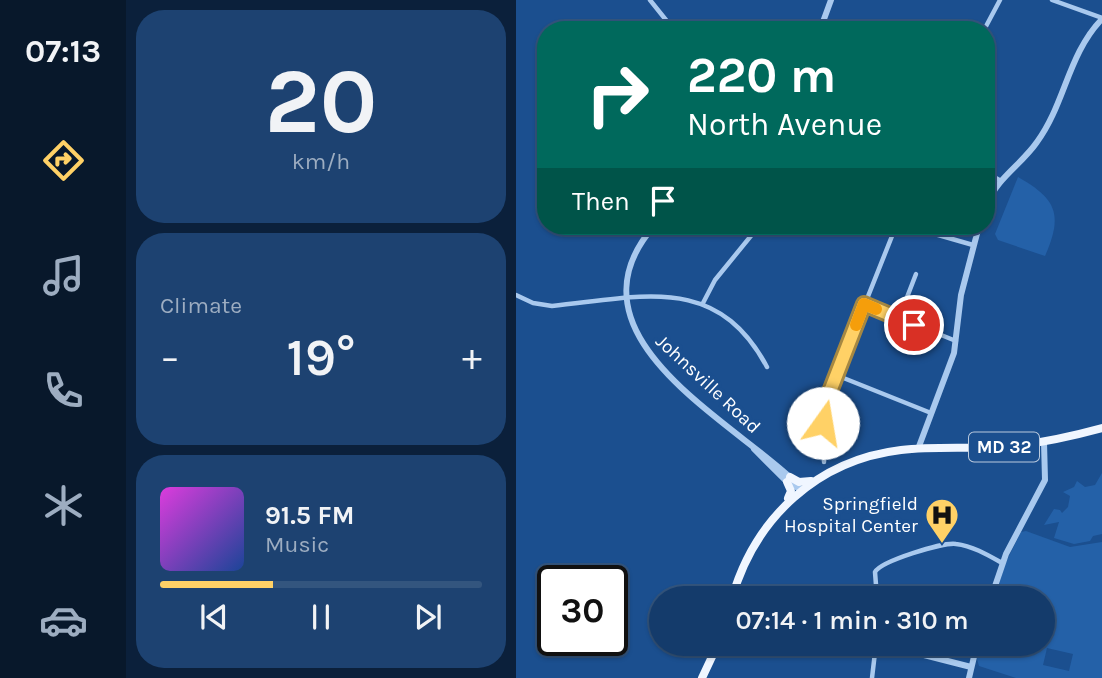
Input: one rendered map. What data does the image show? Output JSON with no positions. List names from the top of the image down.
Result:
{
  "streets": {
    "main road": ["MD 32"],
    "street": ["Johnsville Road"]
  },
  "crossings": [
    ["Johnsville Road", "MD 32"]
  ],
  "places": {
    "hospital": ["Springfield Hospital Center"]
  },
  "page": {
    "tabs": "07:13",
    "tile": [
      ["20", "km/h"],
      "Climate"
    ],
    "turn": ["220 m", "North Avenue"],
    "then": "Then",
    "heat": ["−", "19°", "+"],
    "song": ["91.5 FM", "Music"],
    "limit": "30",
    "trip": "07:14 · 1 min · 310 m"
  }
}
